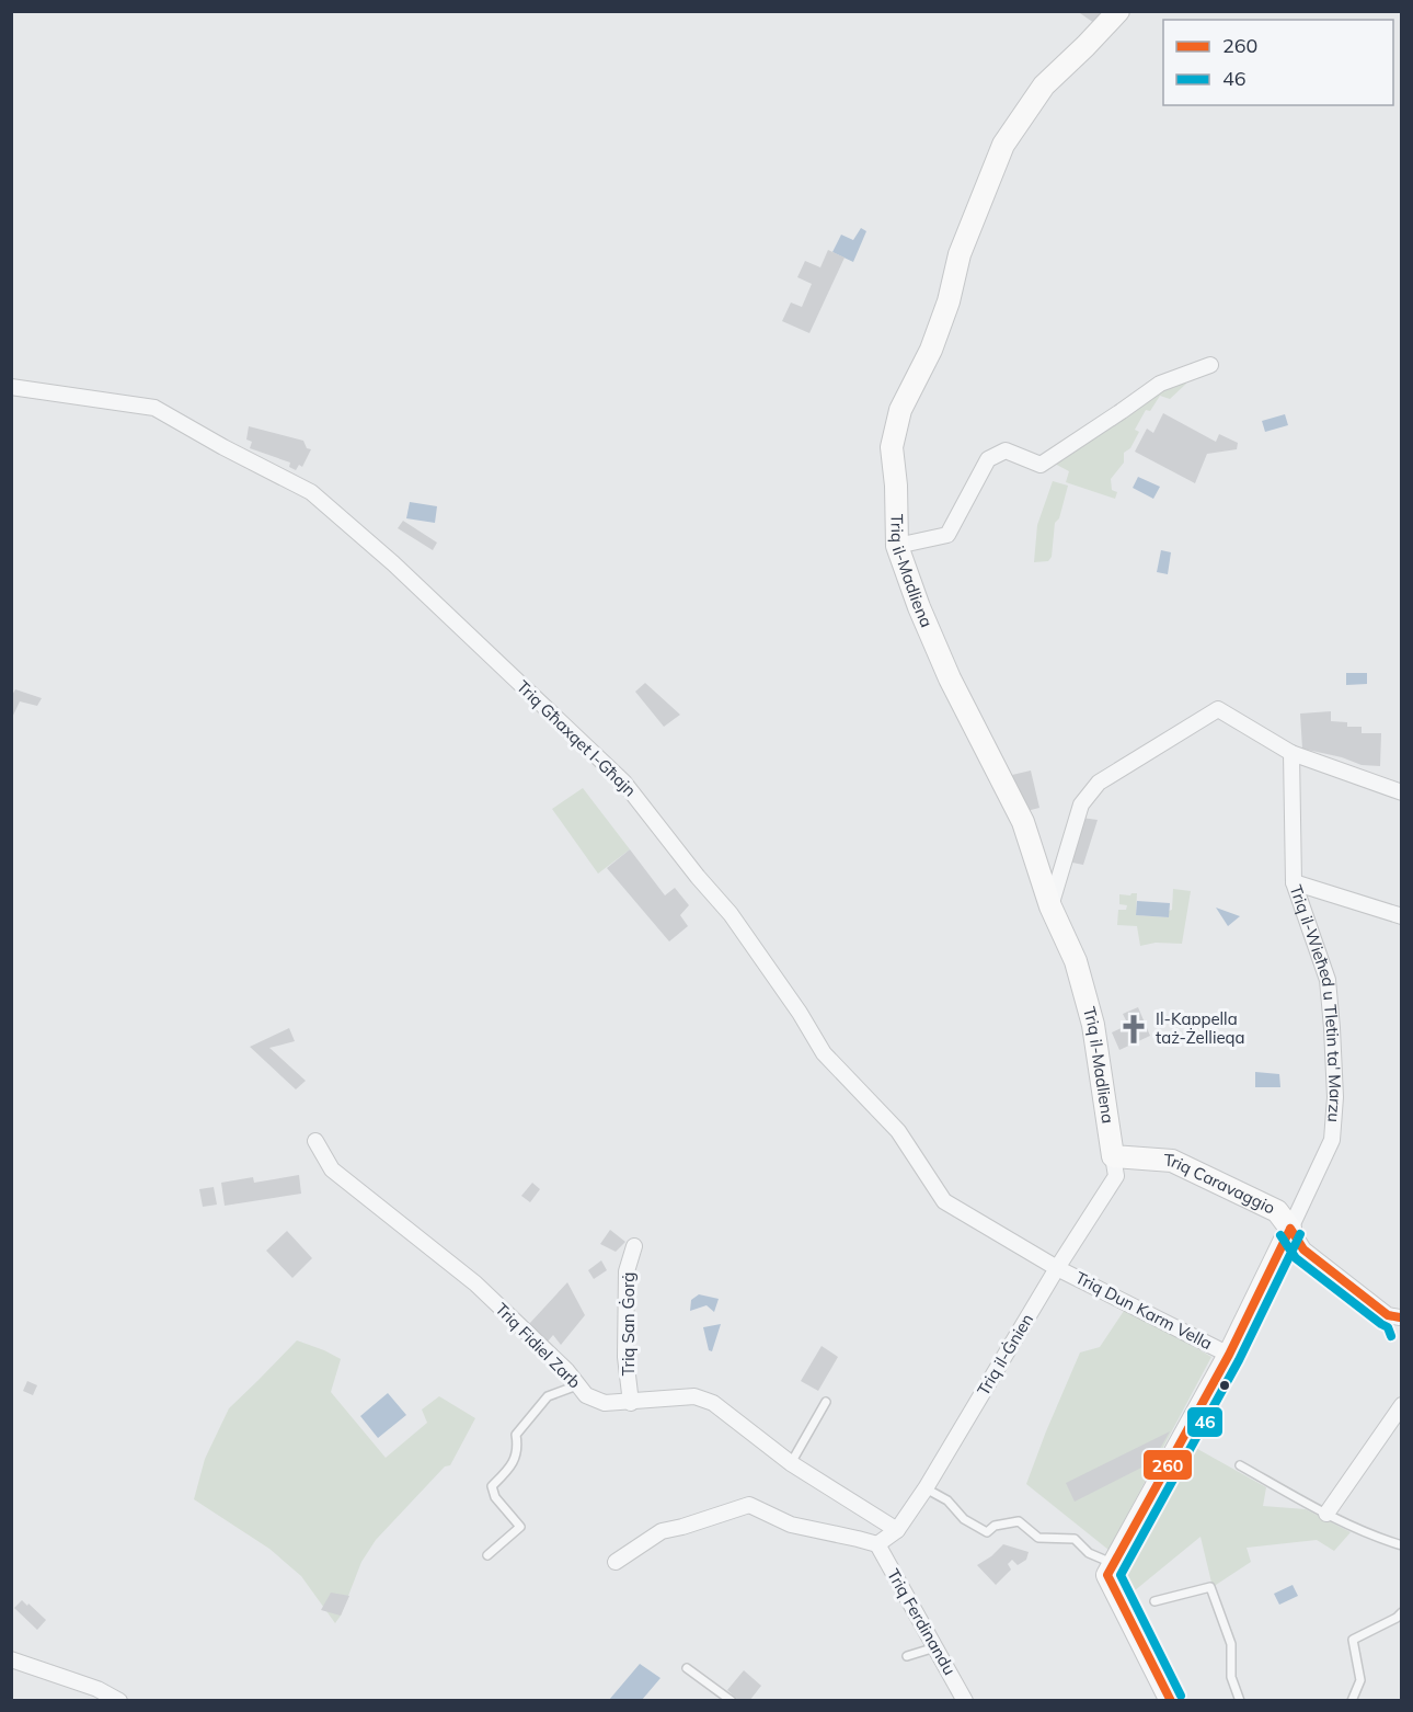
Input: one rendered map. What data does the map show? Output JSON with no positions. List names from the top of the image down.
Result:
{
  "streets": {
    "street": [
      "Triq il-Madliena",
      "Triq Għaxqet l-Għajn",
      "Triq il-Wieħed u Tletin ta' Marzu",
      "Triq Caravaggio",
      "Triq Dun Karm Vella",
      "Triq San Ġorġ",
      "Triq Fidiel Zarb",
      "Triq il-Ġnien",
      "Triq Ferdinandu"
    ]
  },
  "crossings": [
    ["Triq il-Madliena", "Triq Caravaggio"],
    ["Triq il-Madliena", "Triq il-Ġnien"],
    ["Triq Għaxqet l-Għajn", "Triq Dun Karm Vella"],
    ["Triq Għaxqet l-Għajn", "Triq il-Ġnien"],
    ["Triq il-Wieħed u Tletin ta' Marzu", "Triq Caravaggio"],
    ["Triq il-Wieħed u Tletin ta' Marzu", "Triq Dun Karm Vella"],
    ["Triq Caravaggio", "Triq il-Ġnien"],
    ["Triq Dun Karm Vella", "Triq il-Ġnien"],
    ["Triq San Ġorġ", "Triq Fidiel Zarb"],
    ["Triq Fidiel Zarb", "Triq il-Ġnien"],
    ["Triq il-Ġnien", "Triq Ferdinandu"]
  ],
  "places": {
    "church": ["Il-Kappella taż-Żellieqa"]
  },
  "lines": ["transit line 260", "transit line 46"],
  "legend": ["260", "46"]
}
